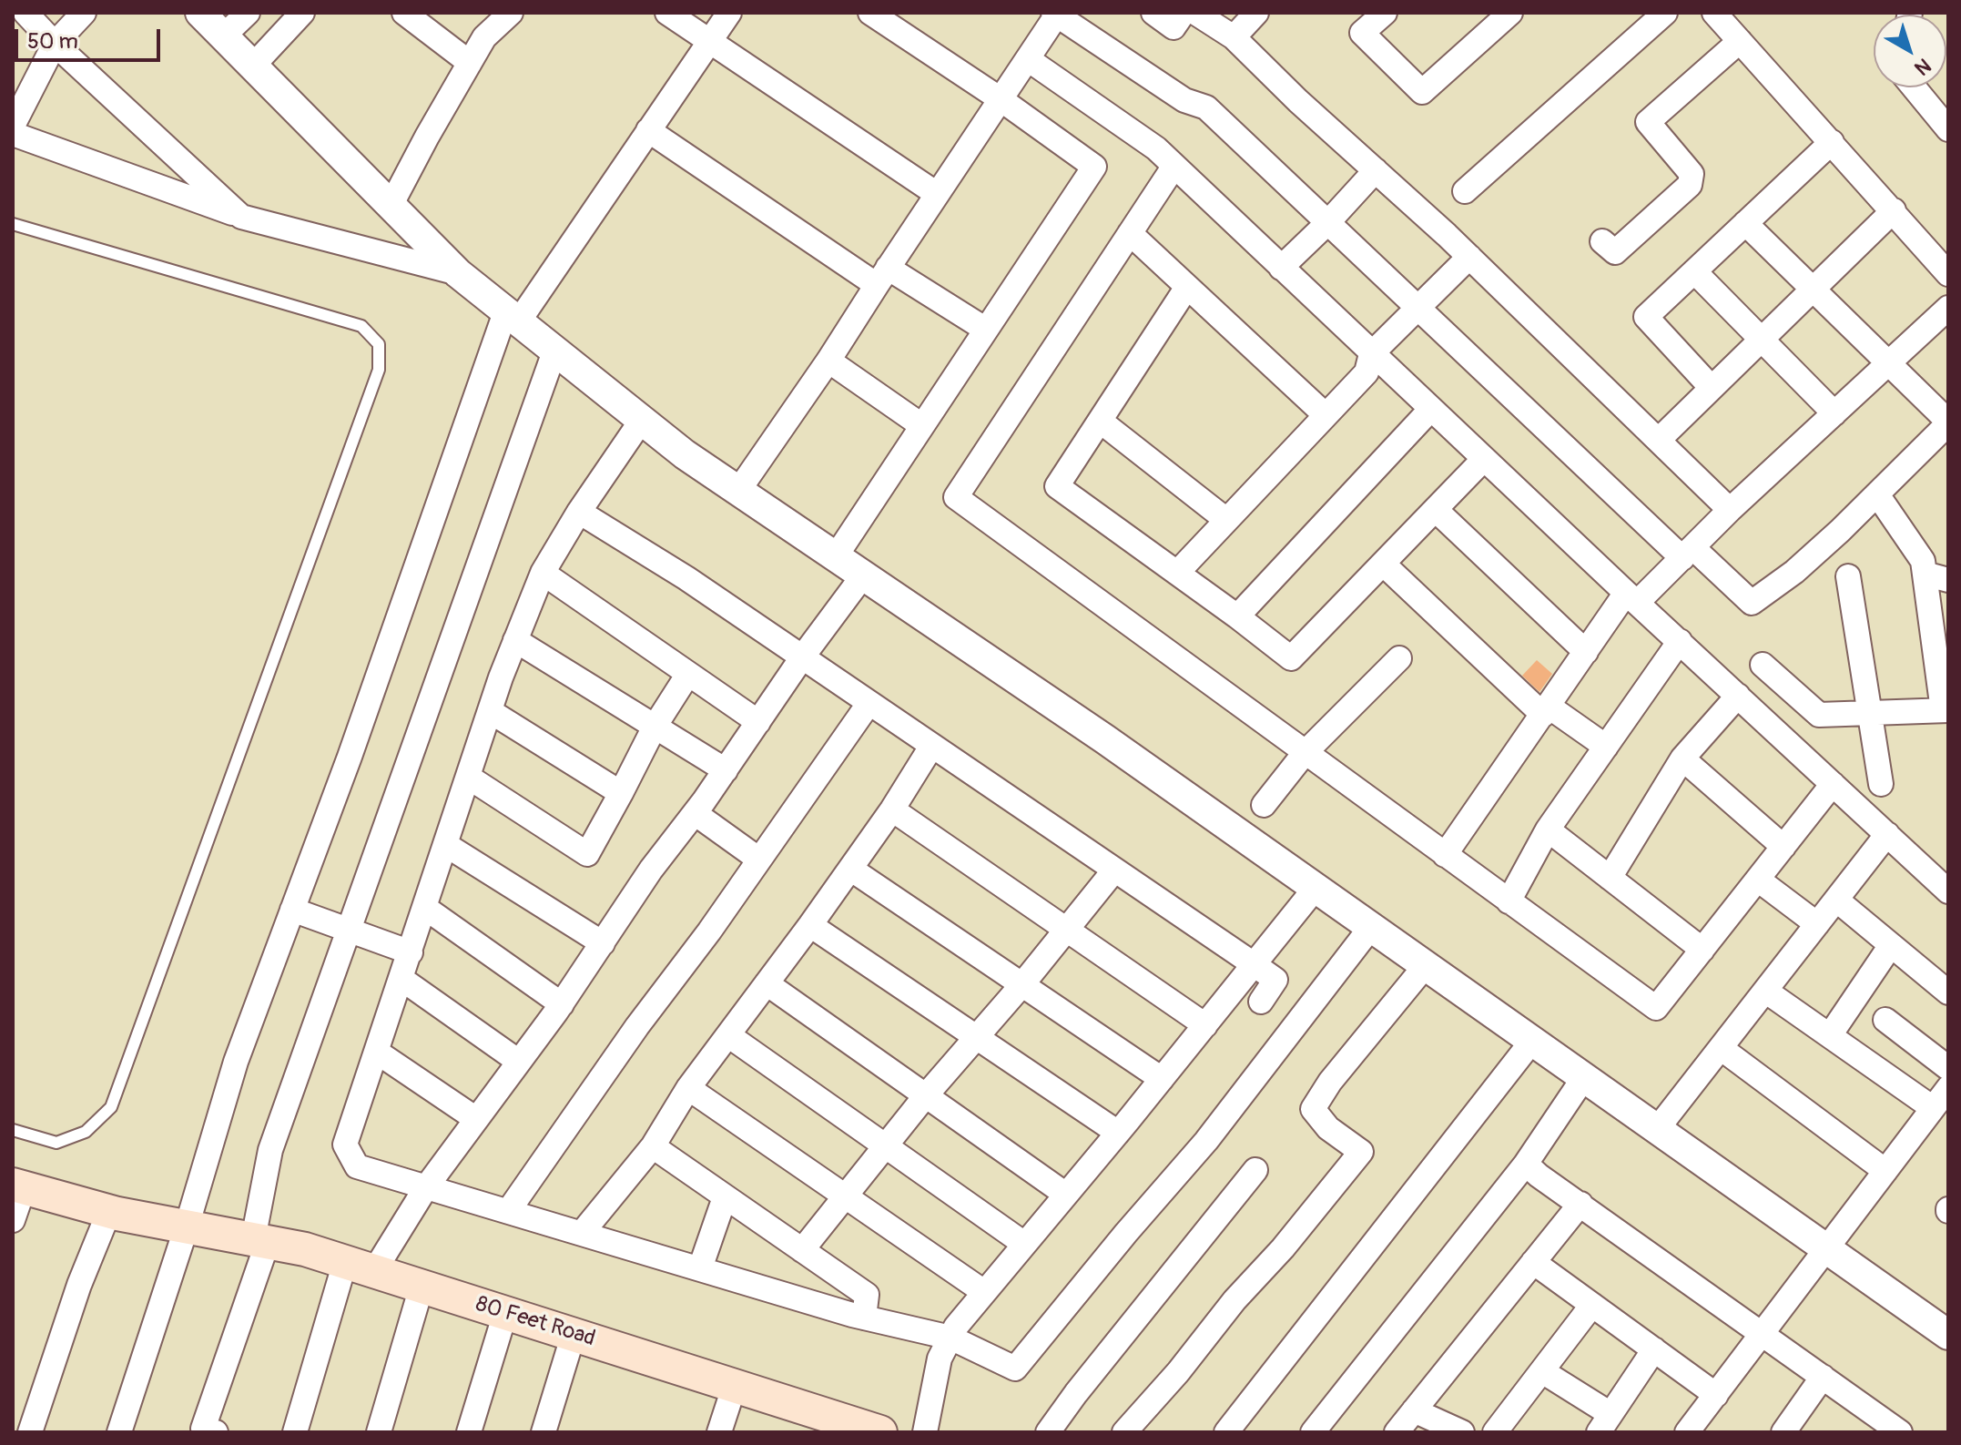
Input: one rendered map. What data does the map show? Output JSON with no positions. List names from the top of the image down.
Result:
{
  "streets": {
    "main road": ["80 Feet Road"]
  },
  "scale_bar": "50 m",
  "north": "bottom right"
}
